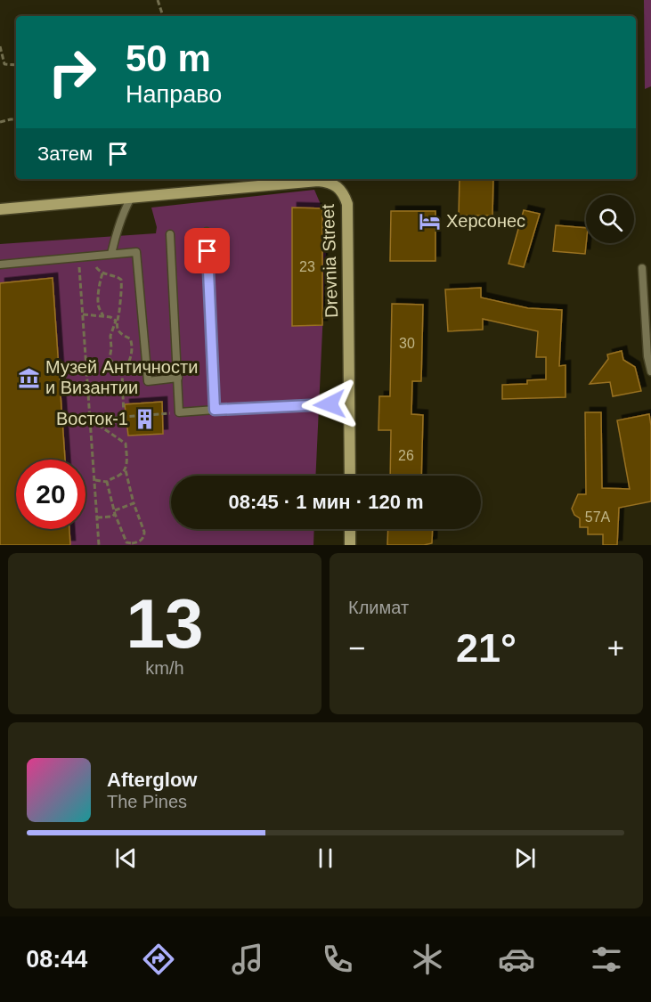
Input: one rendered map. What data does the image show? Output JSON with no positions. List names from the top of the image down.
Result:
{
  "streets": {
    "main road": ["Drevnia Street"]
  },
  "places": {
    "hotel": ["Херсонес"],
    "museum": ["Музей Античности и Византии"],
    "building": ["Восток-1"]
  },
  "house_numbers": [
    "23",
    "30",
    "26",
    "57А"
  ],
  "page": {
    "turn": ["50 m", "Направо"],
    "then": "Затем",
    "limit": "20",
    "trip": "08:45 · 1 мин · 120 m",
    "tile": [
      ["13", "km/h"],
      "Климат"
    ],
    "heat": ["−", "21°", "+"],
    "song": ["Afterglow", "The Pines"],
    "tabs": "08:44"
  }
}
